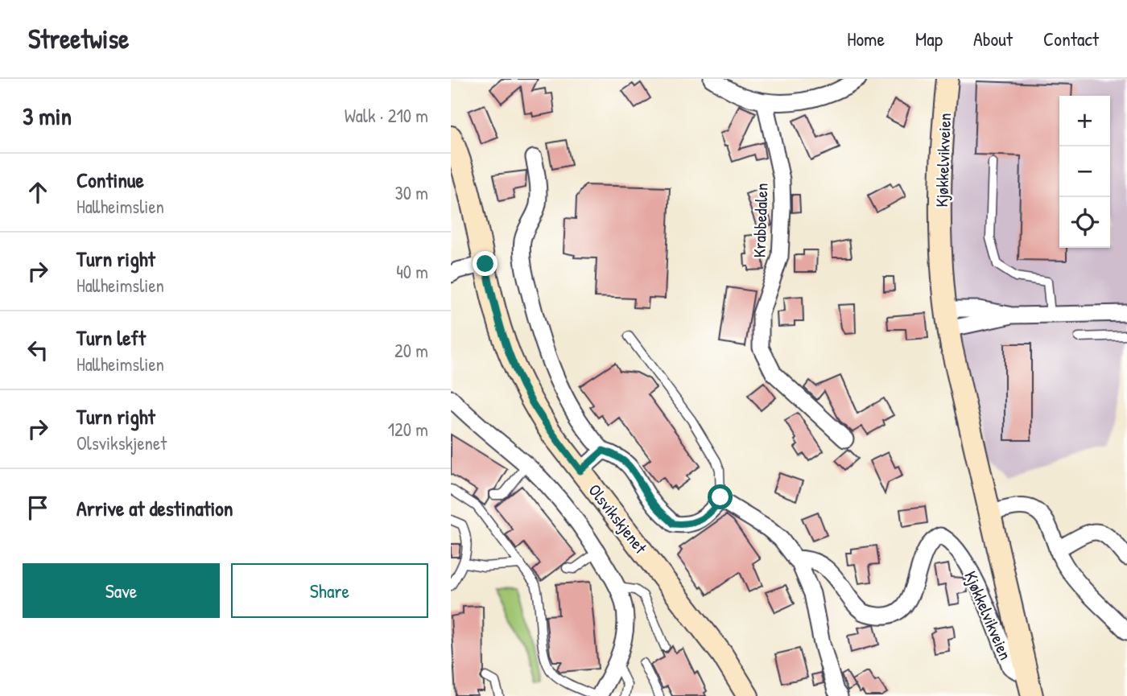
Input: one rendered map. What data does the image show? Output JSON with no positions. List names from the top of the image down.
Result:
{
  "streets": {
    "main road": ["Kjøkkelvikveien", "Olsvikskjenet"],
    "street": ["Krabbedalen"]
  },
  "page": {
    "header": "Streetwise",
    "nav": [
      "Home",
      "Map",
      "About",
      "Contact"
    ],
    "heading": ["3 min", "Walk · 210 m"],
    "map_buttons": ["+", "−"],
    "list": [
      ["Continue", "Hallheimslien", "30 m"],
      ["Turn right", "Hallheimslien", "40 m"],
      ["Turn left", "Hallheimslien", "20 m"],
      ["Turn right", "Olsvikskjenet", "120 m"],
      "Arrive at destination"
    ],
    "buttons": ["Save", "Share"]
  }
}
